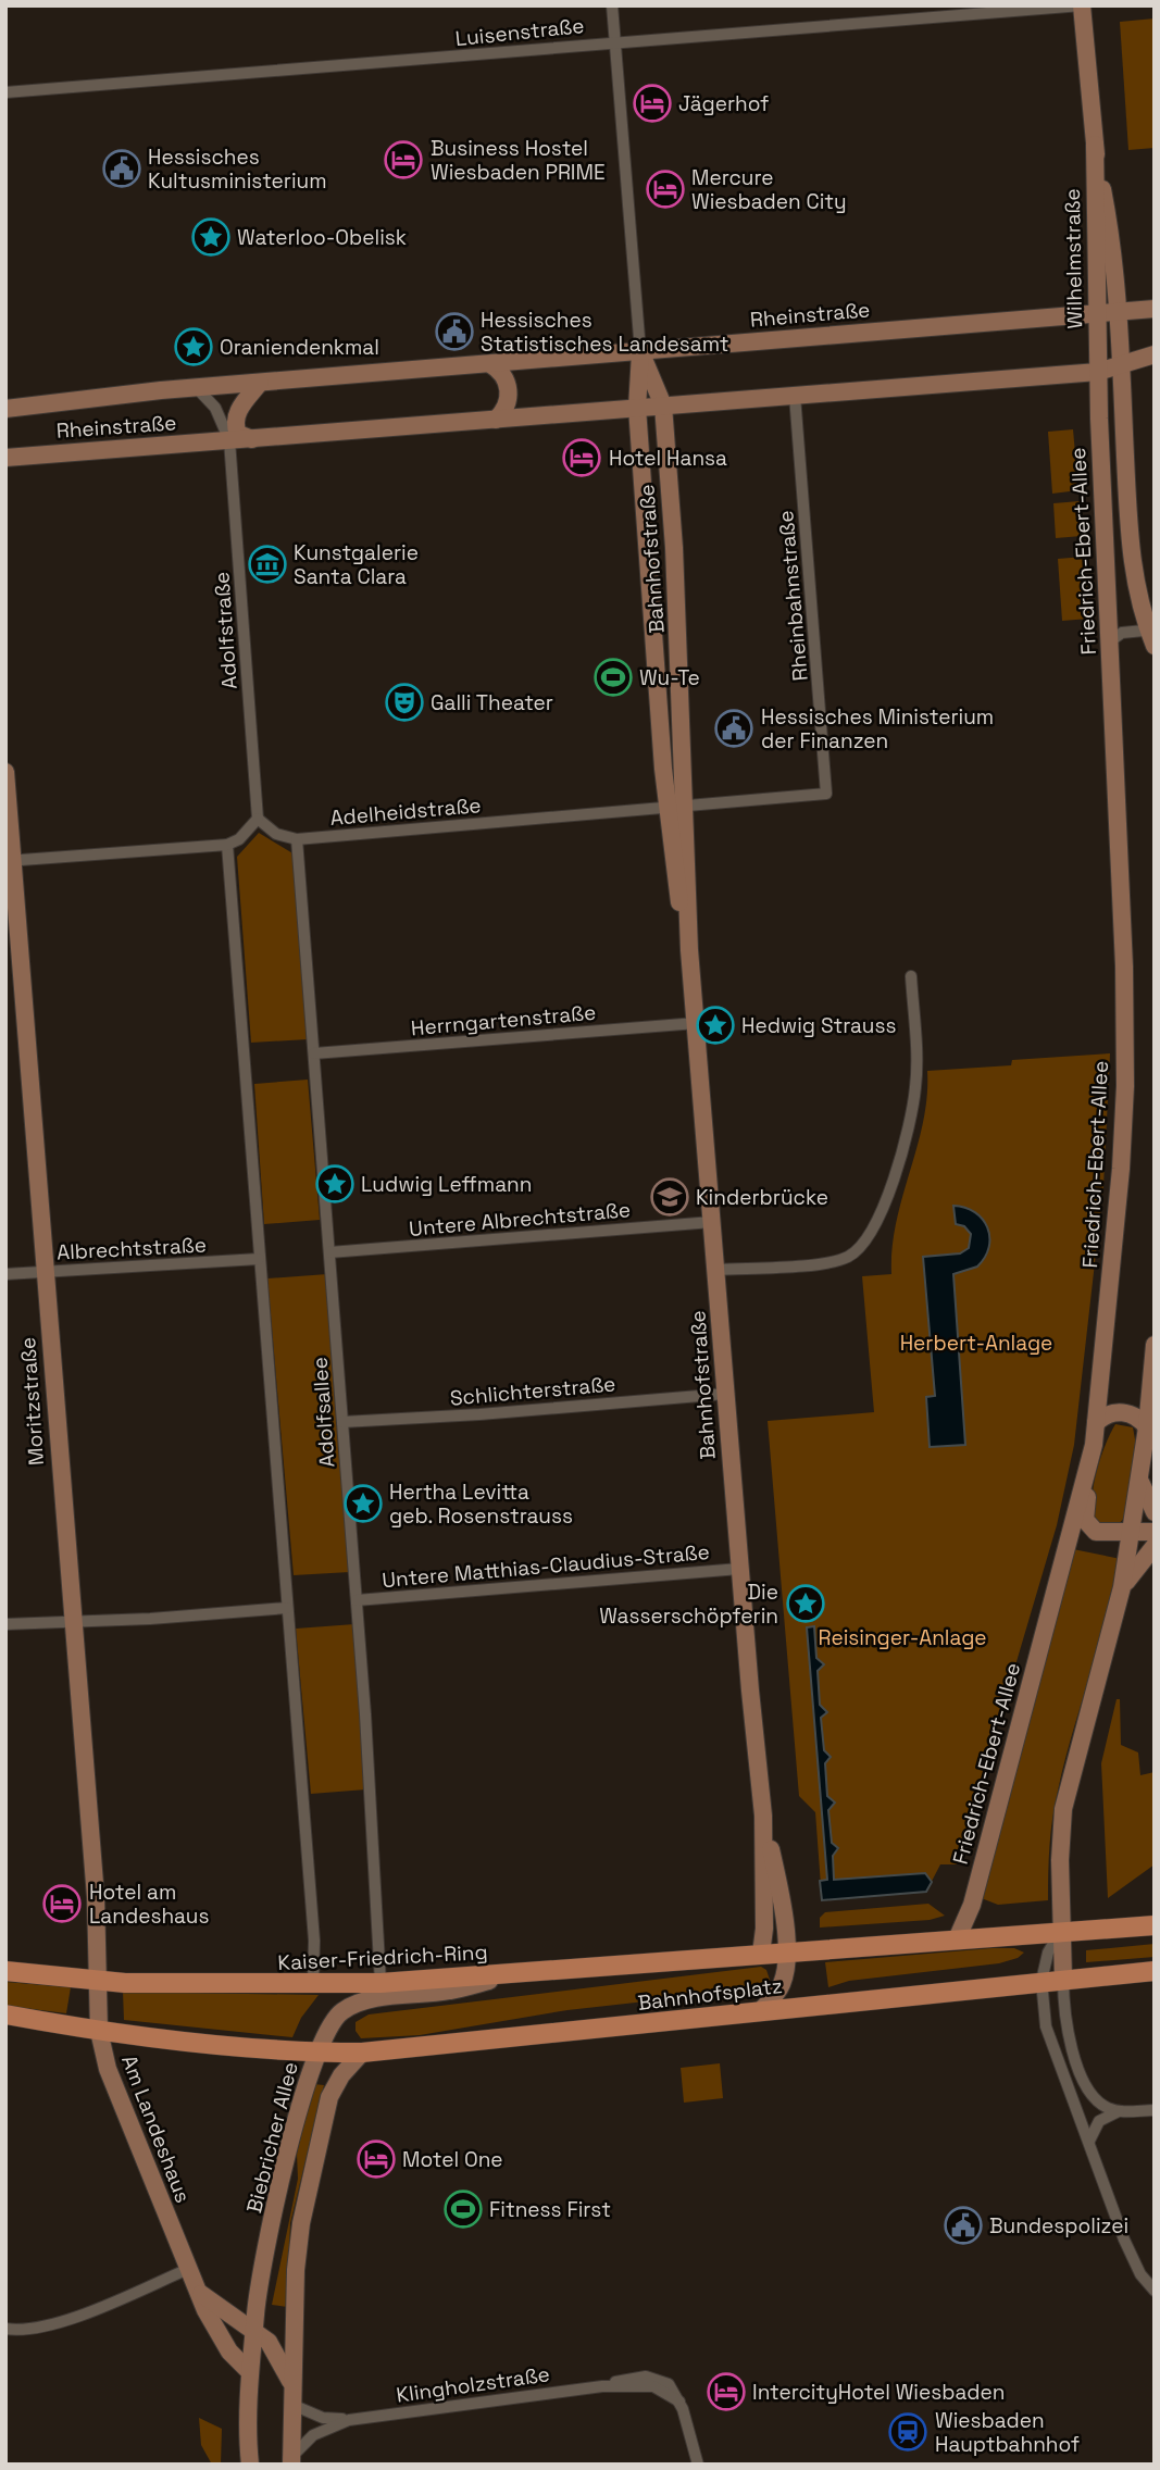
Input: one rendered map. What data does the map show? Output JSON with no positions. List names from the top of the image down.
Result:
{
  "streets": {
    "main road": ["Kaiser-Friedrich-Ring", "Bahnhofsplatz"],
    "street": [
      "Luisenstraße",
      "Wilhelmstraße",
      "Rheinstraße",
      "Friedrich-Ebert-Allee",
      "Bahnhofstraße",
      "Rheinbahnstraße",
      "Adolfstraße",
      "Adelheidstraße",
      "Herrngartenstraße",
      "Untere Albrechtstraße",
      "Albrechtstraße",
      "Schlichterstraße",
      "Moritzstraße",
      "Adolfsallee",
      "Untere Matthias-Claudius-Straße",
      "Am Landeshaus",
      "Biebricher Allee",
      "Klingholzstraße"
    ]
  },
  "crossings": [
    ["Luisenstraße", "Wilhelmstraße"],
    ["Luisenstraße", "Bahnhofstraße"],
    ["Wilhelmstraße", "Rheinstraße"],
    ["Wilhelmstraße", "Friedrich-Ebert-Allee"],
    ["Rheinstraße", "Friedrich-Ebert-Allee"],
    ["Rheinstraße", "Bahnhofstraße"],
    ["Rheinstraße", "Rheinbahnstraße"],
    ["Rheinstraße", "Adolfstraße"],
    ["Friedrich-Ebert-Allee", "Bahnhofsplatz"],
    ["Bahnhofstraße", "Adelheidstraße"],
    ["Bahnhofstraße", "Herrngartenstraße"],
    ["Bahnhofstraße", "Untere Albrechtstraße"],
    ["Bahnhofstraße", "Schlichterstraße"],
    ["Bahnhofstraße", "Untere Matthias-Claudius-Straße"],
    ["Bahnhofstraße", "Kaiser-Friedrich-Ring"],
    ["Bahnhofstraße", "Bahnhofsplatz"],
    ["Rheinbahnstraße", "Adelheidstraße"],
    ["Adelheidstraße", "Adolfsallee"],
    ["Herrngartenstraße", "Adolfsallee"],
    ["Untere Albrechtstraße", "Adolfsallee"],
    ["Albrechtstraße", "Moritzstraße"],
    ["Schlichterstraße", "Adolfsallee"],
    ["Moritzstraße", "Kaiser-Friedrich-Ring"],
    ["Moritzstraße", "Am Landeshaus"],
    ["Adolfsallee", "Untere Matthias-Claudius-Straße"],
    ["Adolfsallee", "Kaiser-Friedrich-Ring"],
    ["Kaiser-Friedrich-Ring", "Bahnhofsplatz"],
    ["Kaiser-Friedrich-Ring", "Am Landeshaus"],
    ["Kaiser-Friedrich-Ring", "Biebricher Allee"],
    ["Am Landeshaus", "Biebricher Allee"],
    ["Am Landeshaus", "Klingholzstraße"]
  ],
  "parks": ["Herbert-Anlage", "Reisinger-Anlage"],
  "places": {
    "hotel": [
      "Jägerhof",
      "Business Hostel Wiesbaden PRIME",
      "Mercure Wiesbaden City",
      "Hotel Hansa",
      "Hotel am Landeshaus",
      "Motel One",
      "IntercityHotel Wiesbaden"
    ],
    "public building": [
      "Hessisches Kultusministerium",
      "Hessisches Statistisches Landesamt",
      "Hessisches Ministerium der Finanzen",
      "Bundespolizei"
    ],
    "place": [
      "Waterloo-Obelisk",
      "Oraniendenkmal",
      "Hedwig Strauss",
      "Ludwig Leffmann",
      "Hertha Levitta geb. Rosenstrauss",
      "Die Wasserschöpferin"
    ],
    "museum": ["Kunstgalerie Santa Clara"],
    "sports": ["Wu-Te", "Fitness First"],
    "theatre": ["Galli Theater"],
    "school or university": ["Kinderbrücke"],
    "station": ["Wiesbaden Hauptbahnhof"]
  }
}
